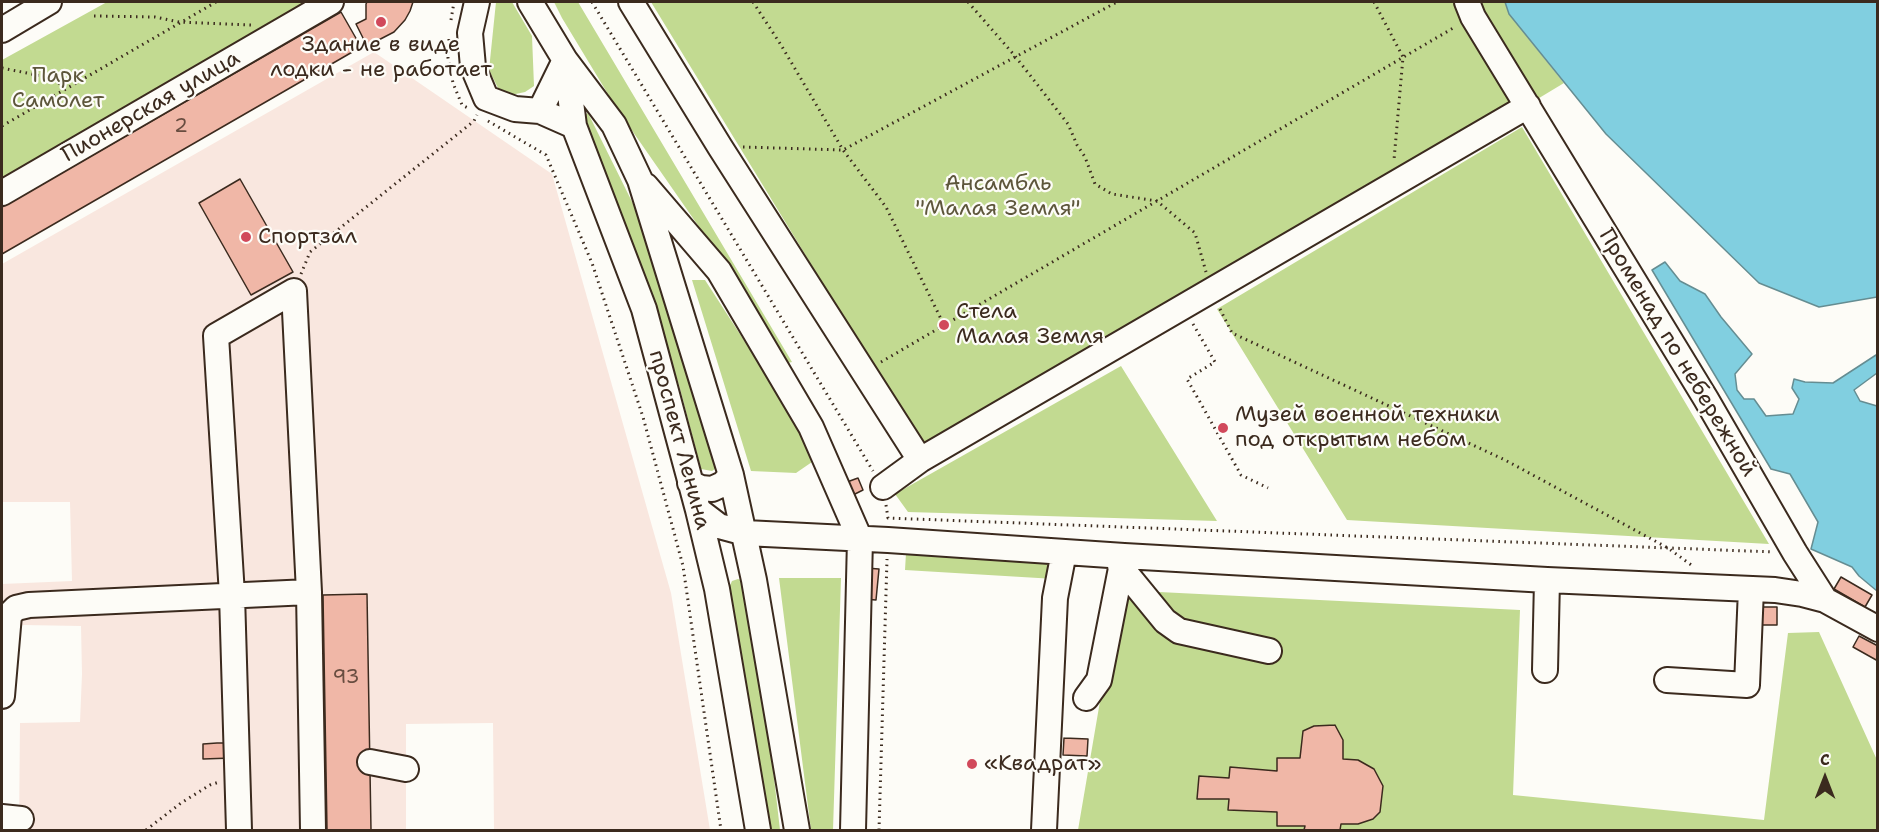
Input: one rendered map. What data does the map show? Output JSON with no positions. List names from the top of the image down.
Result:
{
  "streets": {
    "street": ["Пионерская улица", "Променад по небережной", "проспект Ленина"]
  },
  "parks": ["Парк Самолет", "Ансамбль \"Малая Земля\""],
  "places": [
    "Здание в виде лодки - не работает",
    "Спортзал",
    "Стела Малая Земля",
    "Музей военной техники под открытым небом",
    "«Квадрат»"
  ],
  "house_numbers": ["2", "93"],
  "north": "top"
}
